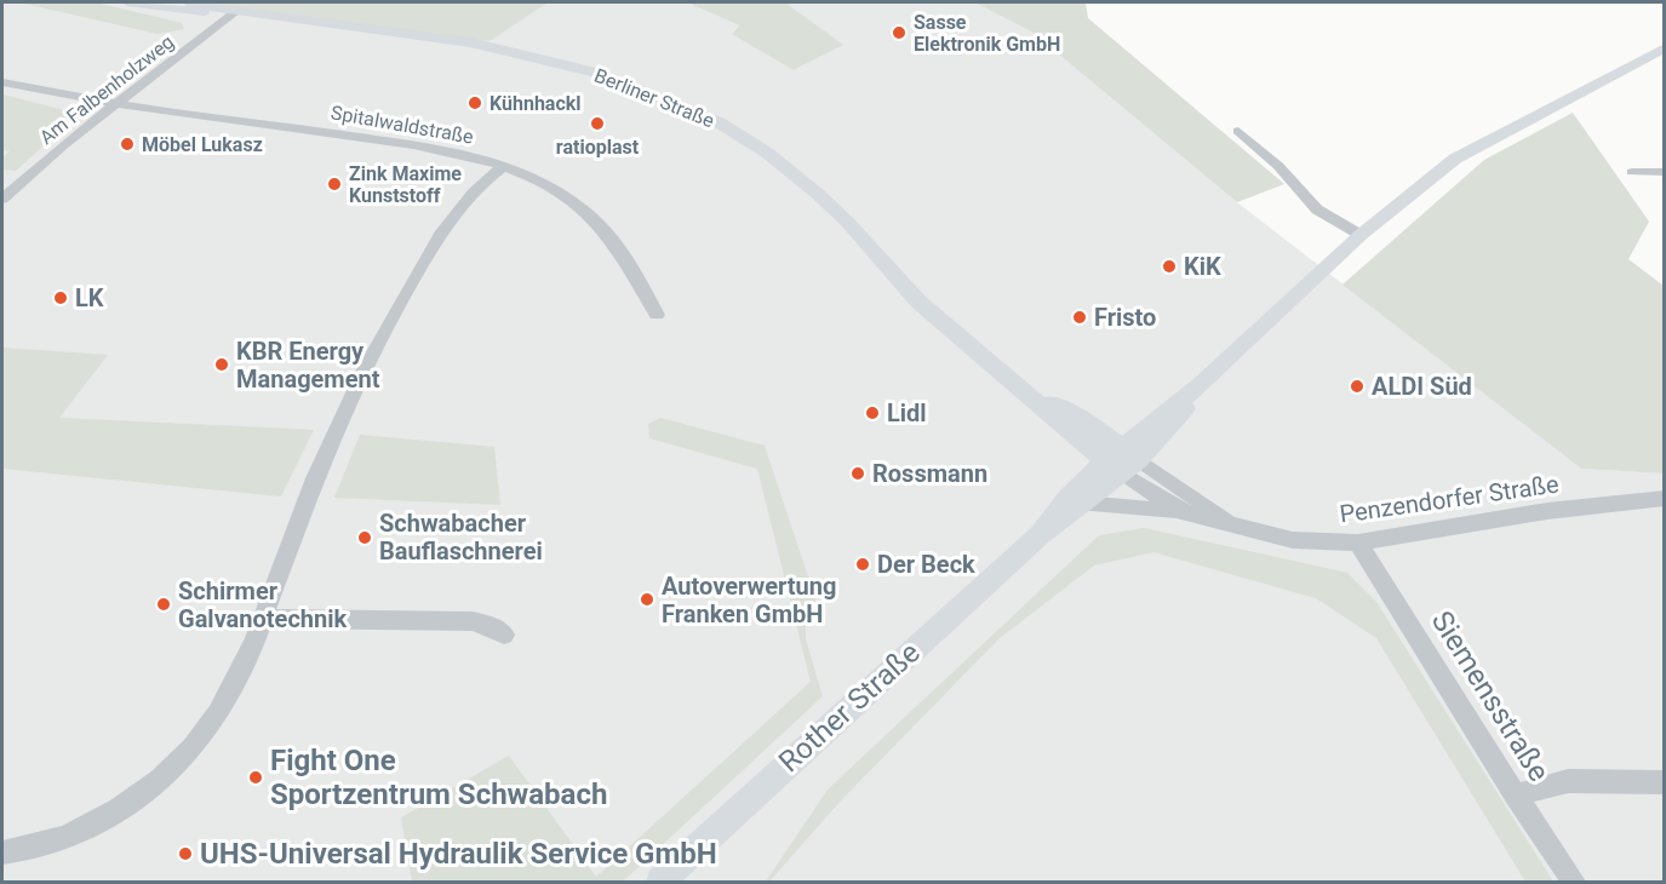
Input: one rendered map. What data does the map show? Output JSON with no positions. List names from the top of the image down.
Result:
{
  "streets": {
    "main road": ["Berliner Straße", "Rother Straße"],
    "street": [
      "Am Falbenholzweg",
      "Spitalwaldstraße",
      "Penzendorfer Straße",
      "Siemensstraße"
    ]
  },
  "crossings": [
    ["Am Falbenholzweg", "Berliner Straße"],
    ["Am Falbenholzweg", "Spitalwaldstraße"],
    ["Berliner Straße", "Penzendorfer Straße"],
    ["Berliner Straße", "Rother Straße"],
    ["Penzendorfer Straße", "Siemensstraße"],
    ["Penzendorfer Straße", "Rother Straße"]
  ],
  "places": [
    "Sasse Elektronik GmbH",
    "Kühnhackl",
    "ratioplast",
    "Möbel Lukasz",
    "Zink Maxime Kunststoff",
    "KiK",
    "LK",
    "Fristo",
    "KBR Energy Management",
    "ALDI Süd",
    "Lidl",
    "Rossmann",
    "Schwabacher Bauflaschnerei",
    "Der Beck",
    "Autoverwertung Franken GmbH",
    "Schirmer Galvanotechnik",
    "Fight One Sportzentrum Schwabach",
    "UHS-Universal Hydraulik Service GmbH"
  ]
}
